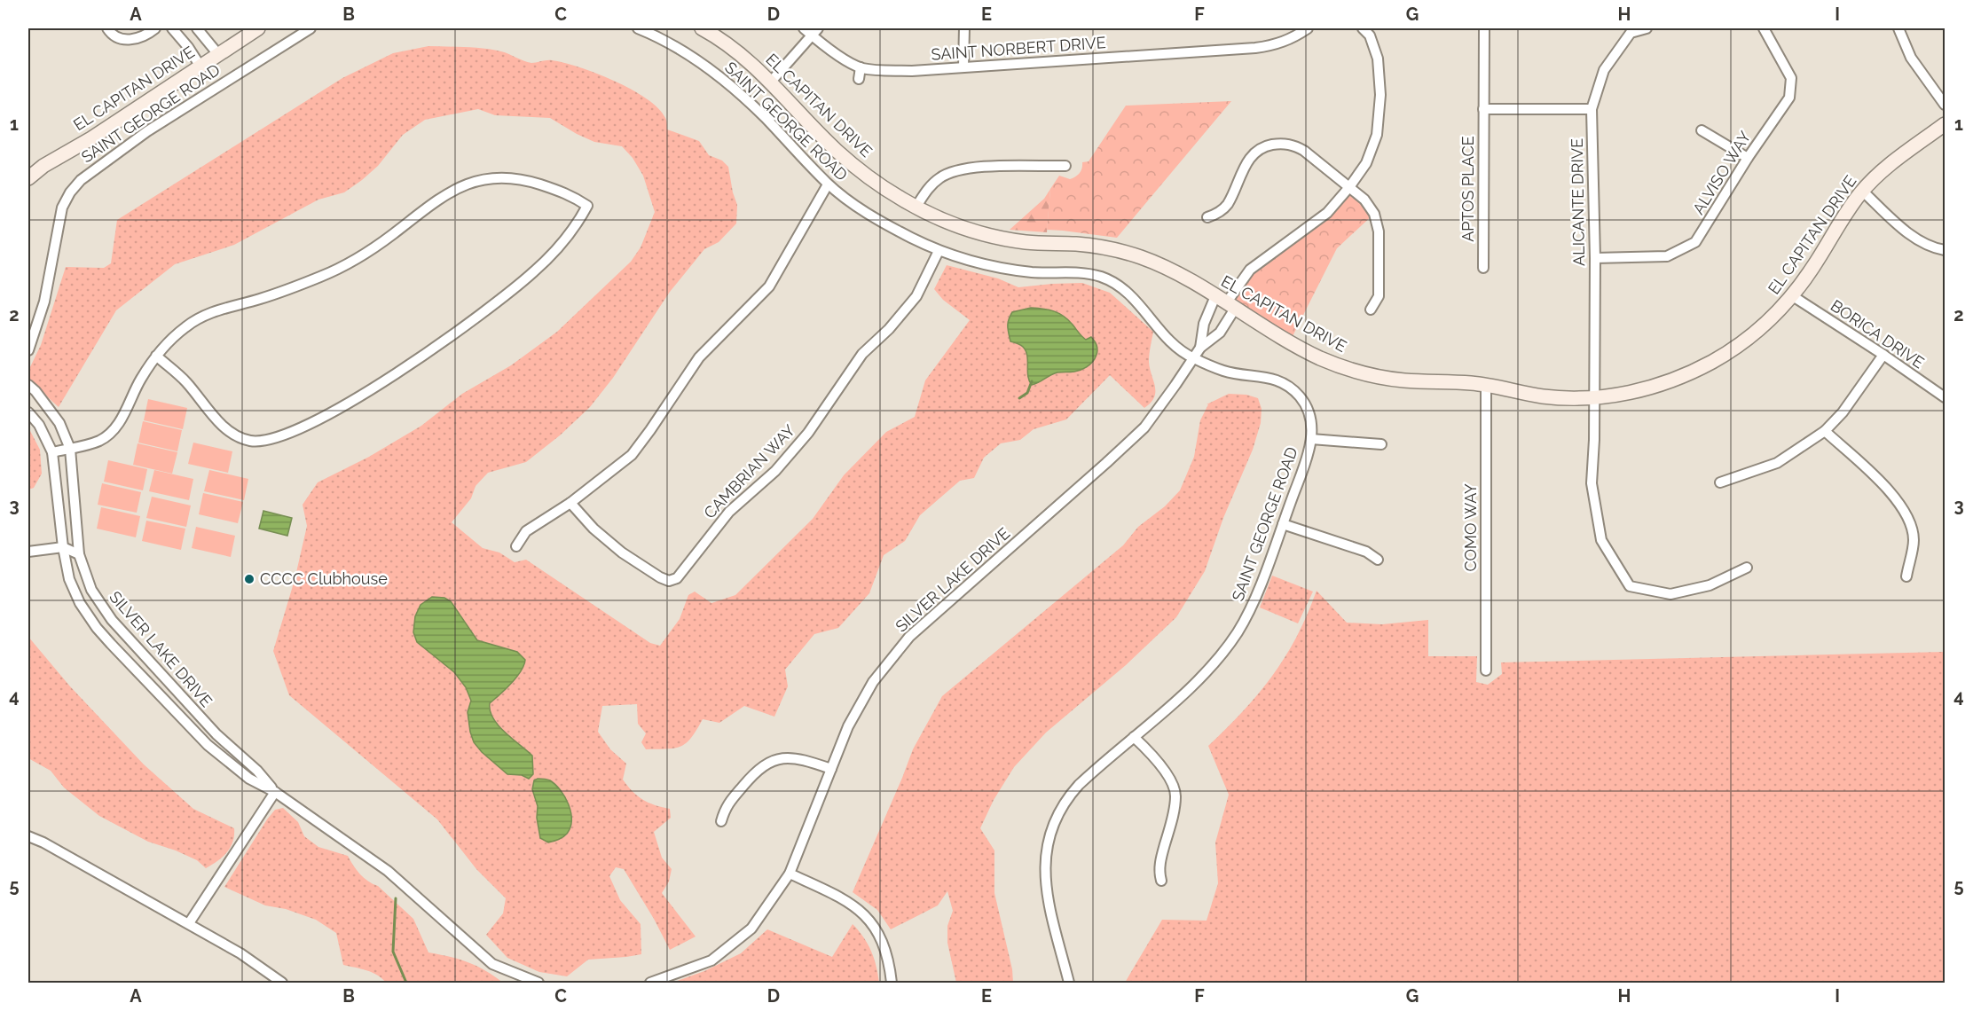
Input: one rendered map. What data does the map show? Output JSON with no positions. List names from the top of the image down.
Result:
{
  "streets": {
    "street": [
      "SAINT NORBERT DRIVE",
      "EL CAPITAN DRIVE",
      "SAINT GEORGE ROAD",
      "ALVISO WAY",
      "APTOS PLACE",
      "ALICANTE DRIVE",
      "BORICA DRIVE",
      "CAMBRIAN WAY",
      "COMO WAY",
      "SILVER LAKE DRIVE"
    ]
  },
  "crossings": [
    ["EL CAPITAN DRIVE", "ALICANTE DRIVE"],
    ["EL CAPITAN DRIVE", "BORICA DRIVE"],
    ["EL CAPITAN DRIVE", "COMO WAY"],
    ["SAINT GEORGE ROAD", "CAMBRIAN WAY"],
    ["SAINT GEORGE ROAD", "SILVER LAKE DRIVE"],
    ["ALVISO WAY", "ALICANTE DRIVE"]
  ],
  "places": ["CCCC Clubhouse"],
  "grid": {
    "columns": [
      "A",
      "B",
      "C",
      "D",
      "E",
      "F",
      "G",
      "H",
      "I"
    ],
    "rows": [
      "1",
      "2",
      "3",
      "4",
      "5"
    ]
  }
}
